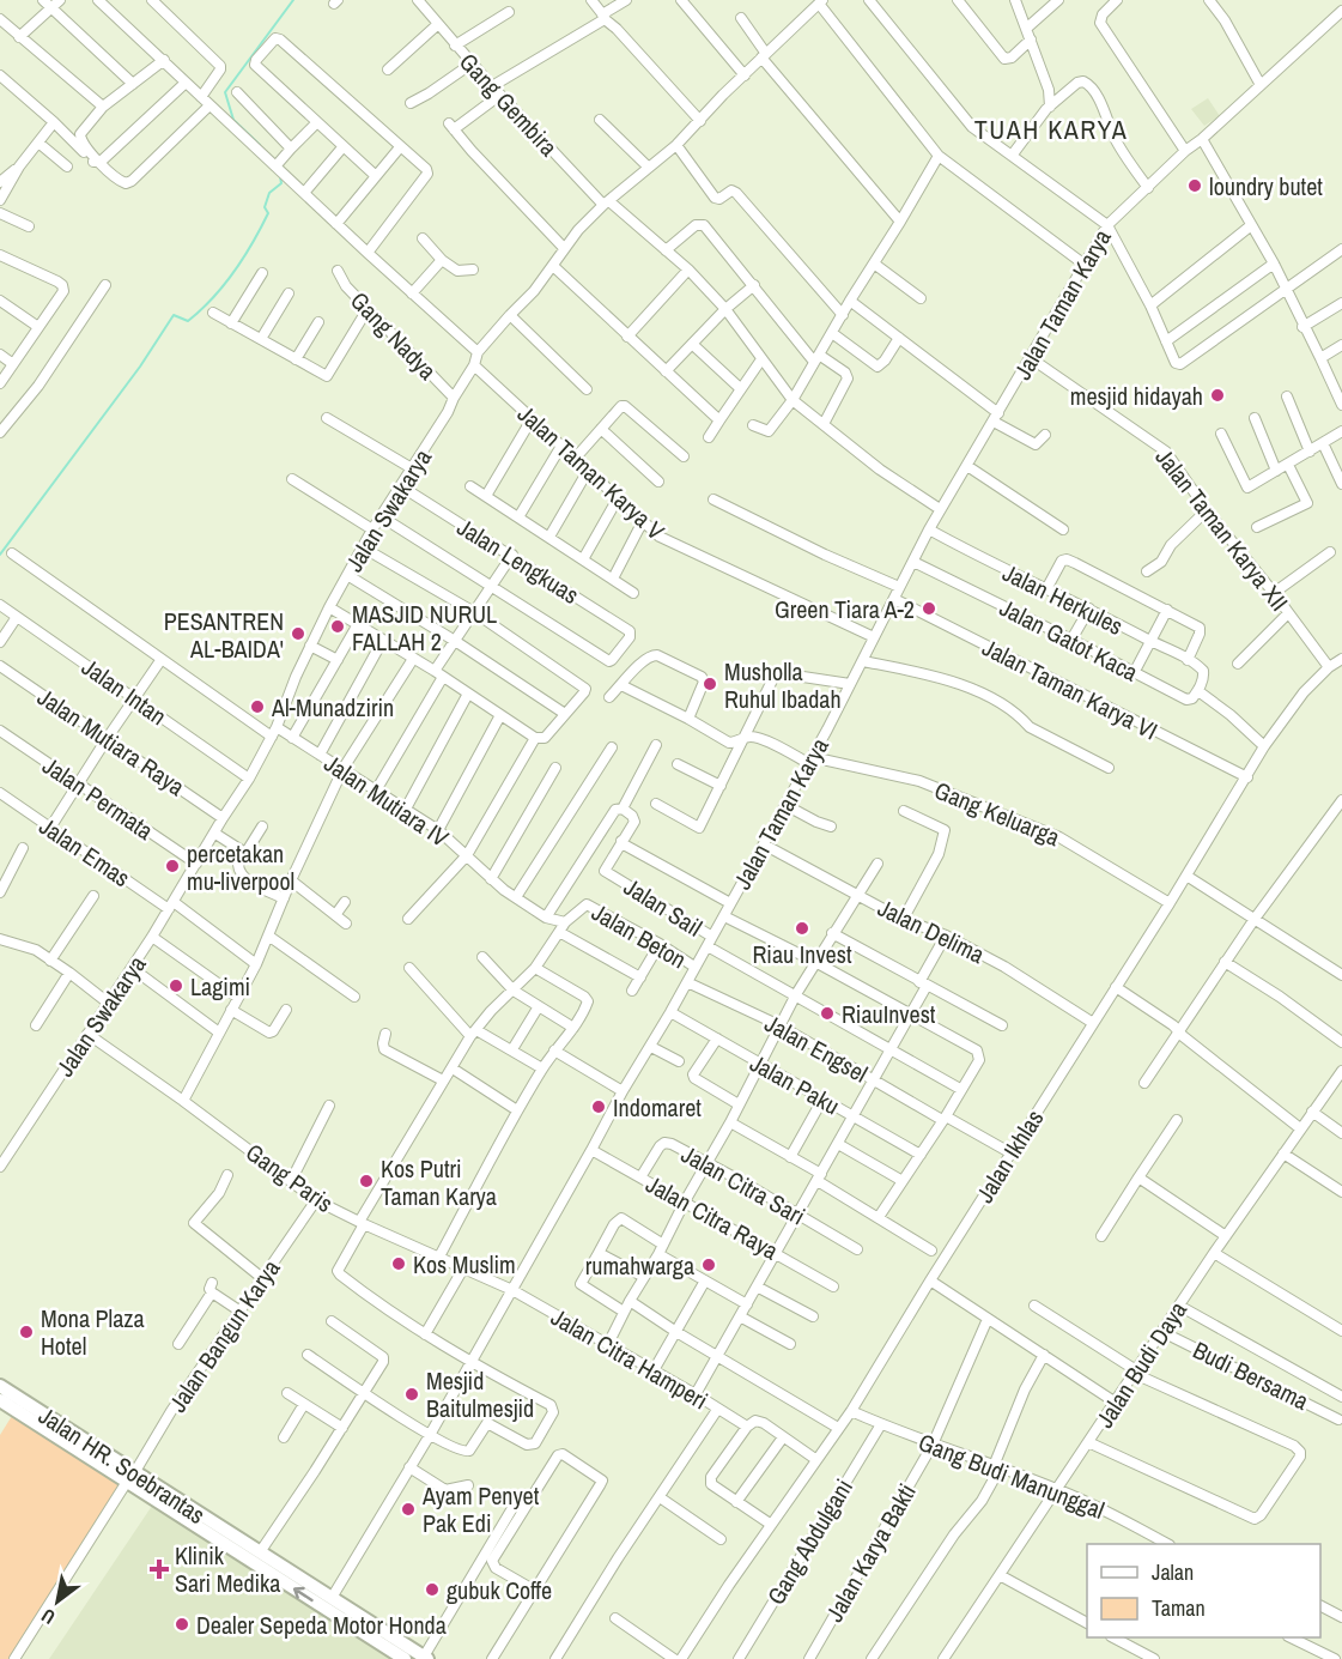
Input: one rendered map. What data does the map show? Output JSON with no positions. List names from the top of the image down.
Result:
{
  "streets": {
    "main road": ["Jalan HR. Soebrantas"],
    "street": [
      "Gang Gembira",
      "Jalan Taman Karya",
      "Gang Nadya",
      "Jalan Taman Karya V",
      "Jalan Swakarya",
      "Jalan Taman Karya XII",
      "Jalan Lengkuas",
      "Jalan Herkules",
      "Jalan Gatot Kaca",
      "Jalan Taman Karya VI",
      "Jalan Intan",
      "Jalan Mutiara Raya",
      "Jalan Permata",
      "Jalan Mutiara IV",
      "Gang Keluarga",
      "Jalan Emas",
      "Jalan Sail",
      "Jalan Delima",
      "Jalan Beton",
      "Jalan Engsel",
      "Jalan Paku",
      "Jalan Ikhlas",
      "Gang Paris",
      "Jalan Citra Sari",
      "Jalan Citra Raya",
      "Jalan Bangun Karya",
      "Jalan Citra Hamperi",
      "Jalan Budi Daya",
      "Budi Bersama",
      "Gang Budi Manunggal",
      "Gang Abdulgani",
      "Jalan Karya Bakti"
    ]
  },
  "crossings": [
    ["Gang Gembira", "Jalan Taman Karya"],
    ["Gang Gembira", "Jalan Swakarya"],
    ["Jalan Taman Karya", "Jalan Taman Karya V"],
    ["Jalan Taman Karya", "Jalan Taman Karya XII"],
    ["Jalan Taman Karya", "Jalan Herkules"],
    ["Jalan Taman Karya", "Jalan Gatot Kaca"],
    ["Jalan Taman Karya", "Jalan Taman Karya VI"],
    ["Jalan Taman Karya", "Gang Keluarga"],
    ["Jalan Taman Karya", "Jalan Sail"],
    ["Jalan Taman Karya", "Jalan Delima"],
    ["Jalan Taman Karya", "Jalan Beton"],
    ["Jalan Taman Karya", "Jalan Engsel"],
    ["Jalan Taman Karya", "Jalan Paku"],
    ["Jalan Taman Karya", "Gang Paris"],
    ["Jalan Taman Karya", "Jalan Citra Raya"],
    ["Jalan Taman Karya", "Jalan Citra Hamperi"],
    ["Jalan Taman Karya", "Jalan HR. Soebrantas"],
    ["Gang Nadya", "Jalan Swakarya"],
    ["Jalan Taman Karya V", "Jalan Swakarya"],
    ["Jalan Swakarya", "Jalan Lengkuas"],
    ["Jalan Swakarya", "Jalan Intan"],
    ["Jalan Swakarya", "Jalan Mutiara Raya"],
    ["Jalan Swakarya", "Jalan Permata"],
    ["Jalan Swakarya", "Jalan Mutiara IV"],
    ["Jalan Swakarya", "Jalan Emas"],
    ["Jalan Swakarya", "Gang Paris"],
    ["Jalan Taman Karya XII", "Jalan Ikhlas"],
    ["Jalan Herkules", "Jalan Gatot Kaca"],
    ["Jalan Taman Karya VI", "Jalan Ikhlas"],
    ["Jalan Mutiara IV", "Jalan Beton"],
    ["Gang Keluarga", "Jalan Ikhlas"],
    ["Jalan Delima", "Jalan Ikhlas"],
    ["Jalan Engsel", "Jalan Ikhlas"],
    ["Jalan Ikhlas", "Gang Budi Manunggal"],
    ["Gang Paris", "Jalan Bangun Karya"],
    ["Gang Paris", "Jalan Citra Hamperi"],
    ["Jalan Citra Sari", "Jalan Citra Raya"],
    ["Jalan Bangun Karya", "Jalan HR. Soebrantas"],
    ["Jalan Budi Daya", "Budi Bersama"],
    ["Jalan Budi Daya", "Gang Budi Manunggal"],
    ["Gang Budi Manunggal", "Gang Abdulgani"],
    ["Gang Budi Manunggal", "Jalan Karya Bakti"]
  ],
  "districts": ["TUAH KARYA"],
  "places": {
    "other": [
      "loundry butet",
      "mesjid hidayah",
      "Green Tiara A-2",
      "MASJID NURUL FALLAH 2",
      "PESANTREN AL-BAIDA'",
      "Musholla Ruhul Ibadah",
      "Al-Munadzirin",
      "percetakan mu-liverpool",
      "Riau Invest",
      "Lagimi",
      "RiauInvest",
      "Indomaret",
      "Kos Putri Taman Karya",
      "Kos Muslim",
      "rumahwarga",
      "Mona Plaza Hotel",
      "Mesjid Baitulmesjid",
      "Ayam Penyet Pak Edi",
      "gubuk Coffe",
      "Dealer Sepeda Motor Honda"
    ],
    "health": ["Klinik Sari Medika"]
  },
  "legend": ["Jalan", "Taman"],
  "north": "bottom left"
}
